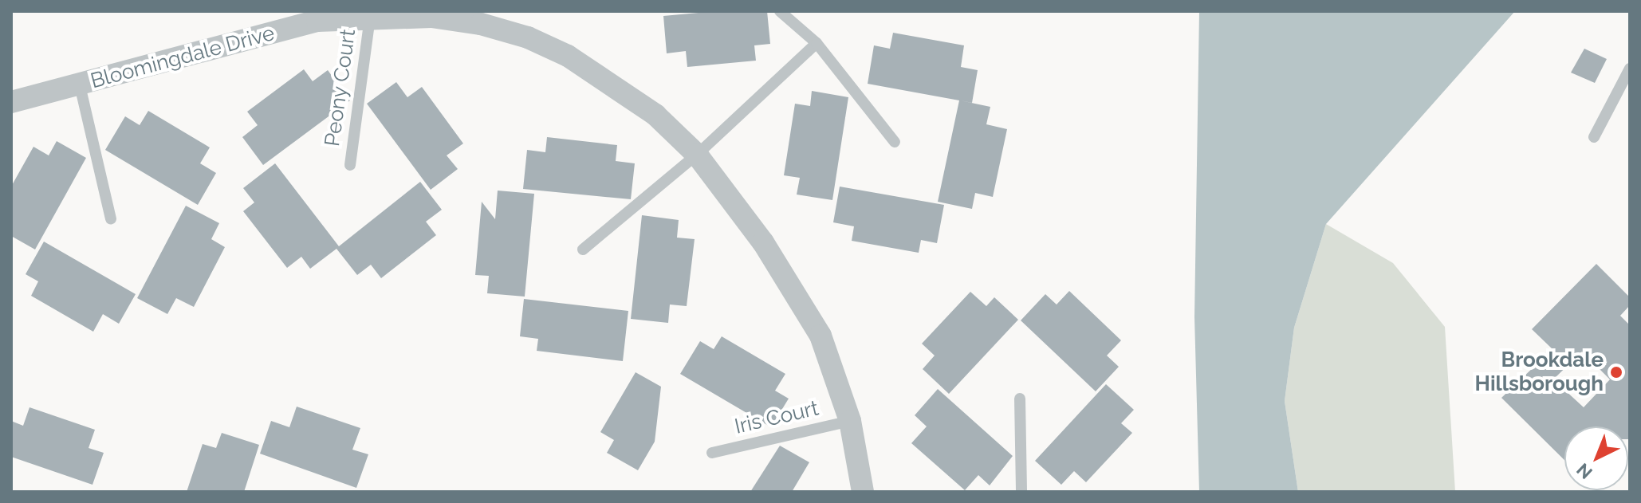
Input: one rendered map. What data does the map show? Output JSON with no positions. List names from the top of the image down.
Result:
{
  "streets": {
    "street": ["Bloomingdale Drive"],
    "lane": ["Peony Court", "Iris Court"]
  },
  "crossings": [
    ["Bloomingdale Drive", "Peony Court"],
    ["Bloomingdale Drive", "Iris Court"]
  ],
  "places": ["Brookdale Hillsborough"],
  "north": "bottom left"
}
